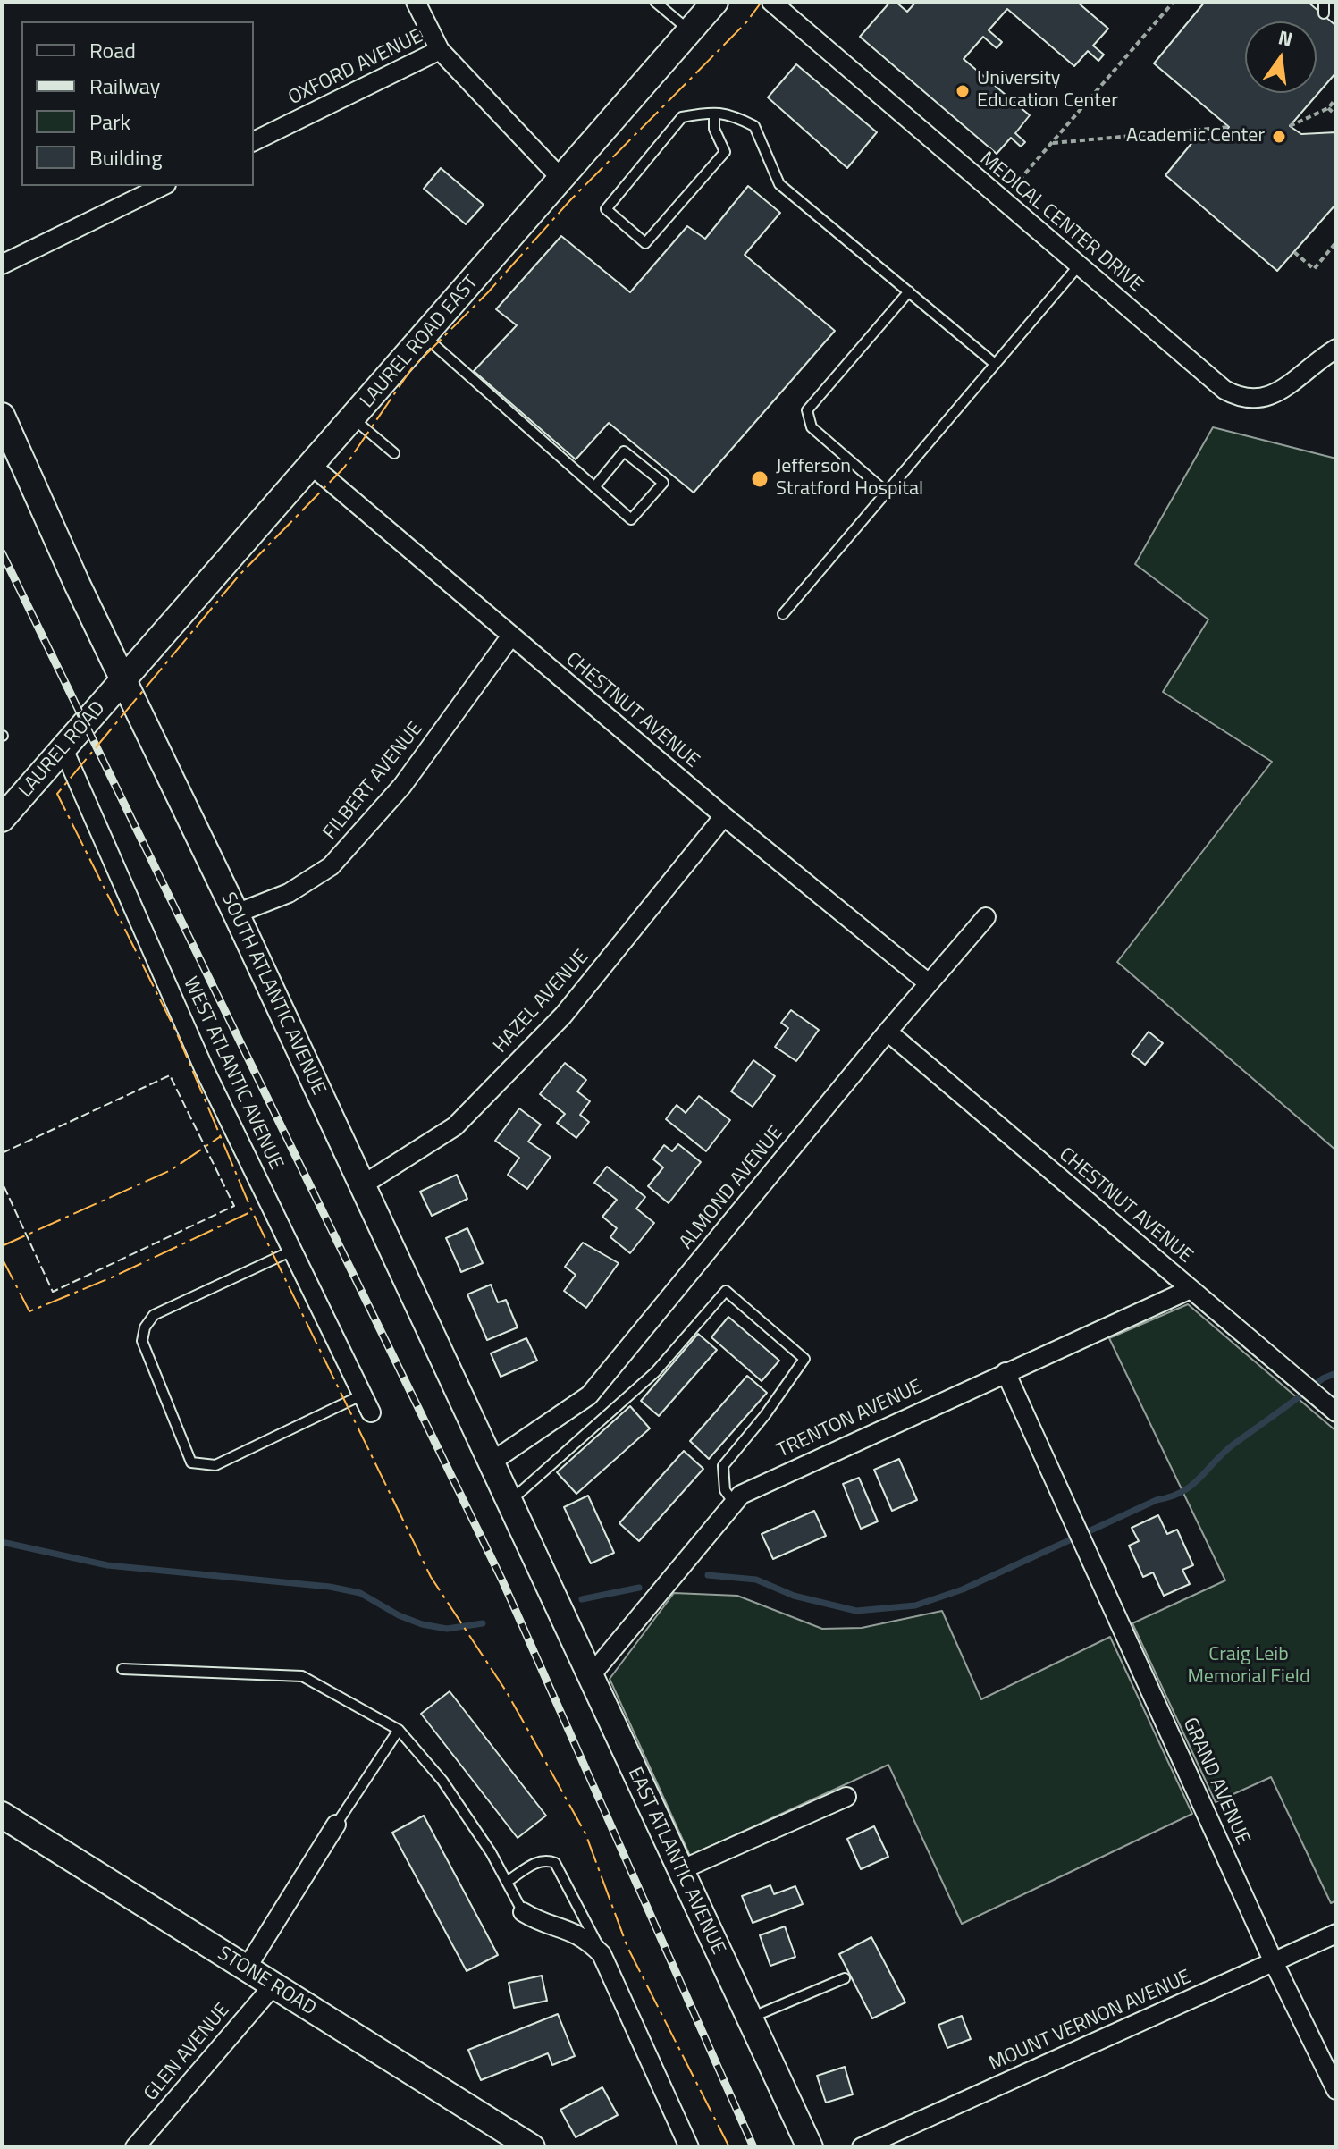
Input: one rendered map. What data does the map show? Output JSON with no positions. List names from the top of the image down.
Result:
{
  "streets": {
    "street": [
      "OXFORD AVENUE",
      "MEDICAL CENTER DRIVE",
      "LAUREL ROAD EAST",
      "CHESTNUT AVENUE",
      "LAUREL ROAD",
      "FILBERT AVENUE",
      "SOUTH ATLANTIC AVENUE",
      "HAZEL AVENUE",
      "WEST ATLANTIC AVENUE",
      "ALMOND AVENUE",
      "TRENTON AVENUE",
      "GRAND AVENUE",
      "EAST ATLANTIC AVENUE",
      "STONE ROAD",
      "MOUNT VERNON AVENUE",
      "GLEN AVENUE"
    ]
  },
  "crossings": [
    ["LAUREL ROAD EAST", "CHESTNUT AVENUE"],
    ["LAUREL ROAD EAST", "LAUREL ROAD"],
    ["LAUREL ROAD EAST", "SOUTH ATLANTIC AVENUE"],
    ["CHESTNUT AVENUE", "FILBERT AVENUE"],
    ["CHESTNUT AVENUE", "HAZEL AVENUE"],
    ["CHESTNUT AVENUE", "ALMOND AVENUE"],
    ["CHESTNUT AVENUE", "TRENTON AVENUE"],
    ["LAUREL ROAD", "SOUTH ATLANTIC AVENUE"],
    ["LAUREL ROAD", "WEST ATLANTIC AVENUE"],
    ["FILBERT AVENUE", "SOUTH ATLANTIC AVENUE"],
    ["SOUTH ATLANTIC AVENUE", "HAZEL AVENUE"],
    ["SOUTH ATLANTIC AVENUE", "ALMOND AVENUE"],
    ["SOUTH ATLANTIC AVENUE", "EAST ATLANTIC AVENUE"],
    ["TRENTON AVENUE", "GRAND AVENUE"],
    ["TRENTON AVENUE", "EAST ATLANTIC AVENUE"],
    ["GRAND AVENUE", "MOUNT VERNON AVENUE"],
    ["STONE ROAD", "GLEN AVENUE"]
  ],
  "parks": ["Craig Leib Memorial Field"],
  "places": ["University Education Center", "Academic Center", "Jefferson Stratford Hospital"],
  "legend": [
    "Road",
    "Railway",
    "Park",
    "Building"
  ],
  "north": "top"
}
